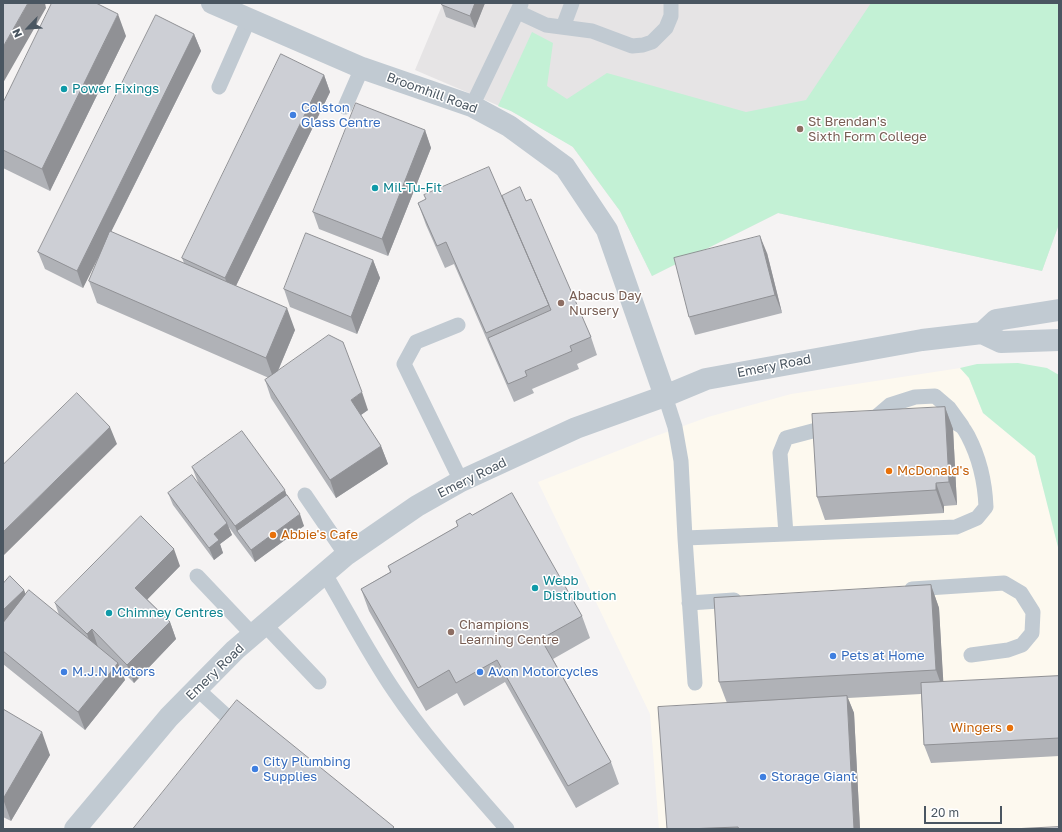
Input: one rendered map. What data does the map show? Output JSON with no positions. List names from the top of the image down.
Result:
{
  "streets": {
    "street": ["Broomhill Road", "Emery Road"]
  },
  "crossings": [
    ["Broomhill Road", "Emery Road"]
  ],
  "places": [
    "Power Fixings",
    "Colston Glass Centre",
    "St Brendan's Sixth Form College",
    "Mil-Tu-Fit",
    "Abacus Day Nursery",
    "McDonald's",
    "Abbie's Cafe",
    "Webb Distribution",
    "Chimney Centres",
    "Champions Learning Centre",
    "Pets at Home",
    "M.J.N Motors",
    "Avon Motorcycles",
    "Wingers",
    "City Plumbing Supplies",
    "Storage Giant"
  ],
  "scale_bar": "20 m",
  "north": "bottom left"
}
